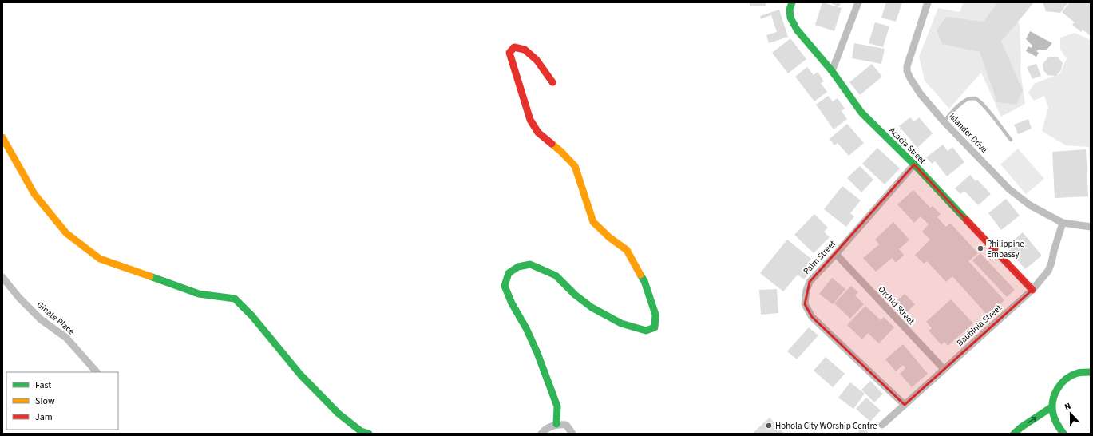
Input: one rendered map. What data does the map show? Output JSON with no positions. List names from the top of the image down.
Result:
{
  "streets": {
    "street": [
      "Islander Drive",
      "Acacia Street",
      "Palm Street",
      "Orchid Street",
      "Ginate Place",
      "Bauhinia Street"
    ]
  },
  "crossings": [
    ["Islander Drive", "Bauhinia Street"],
    ["Acacia Street", "Palm Street"],
    ["Acacia Street", "Bauhinia Street"],
    ["Palm Street", "Orchid Street"],
    ["Palm Street", "Bauhinia Street"],
    ["Orchid Street", "Bauhinia Street"]
  ],
  "places": ["Philippine Embassy", "Hohola City WOrship Centre"],
  "legend": ["Fast", "Slow", "Jam"],
  "north": "top"
}
